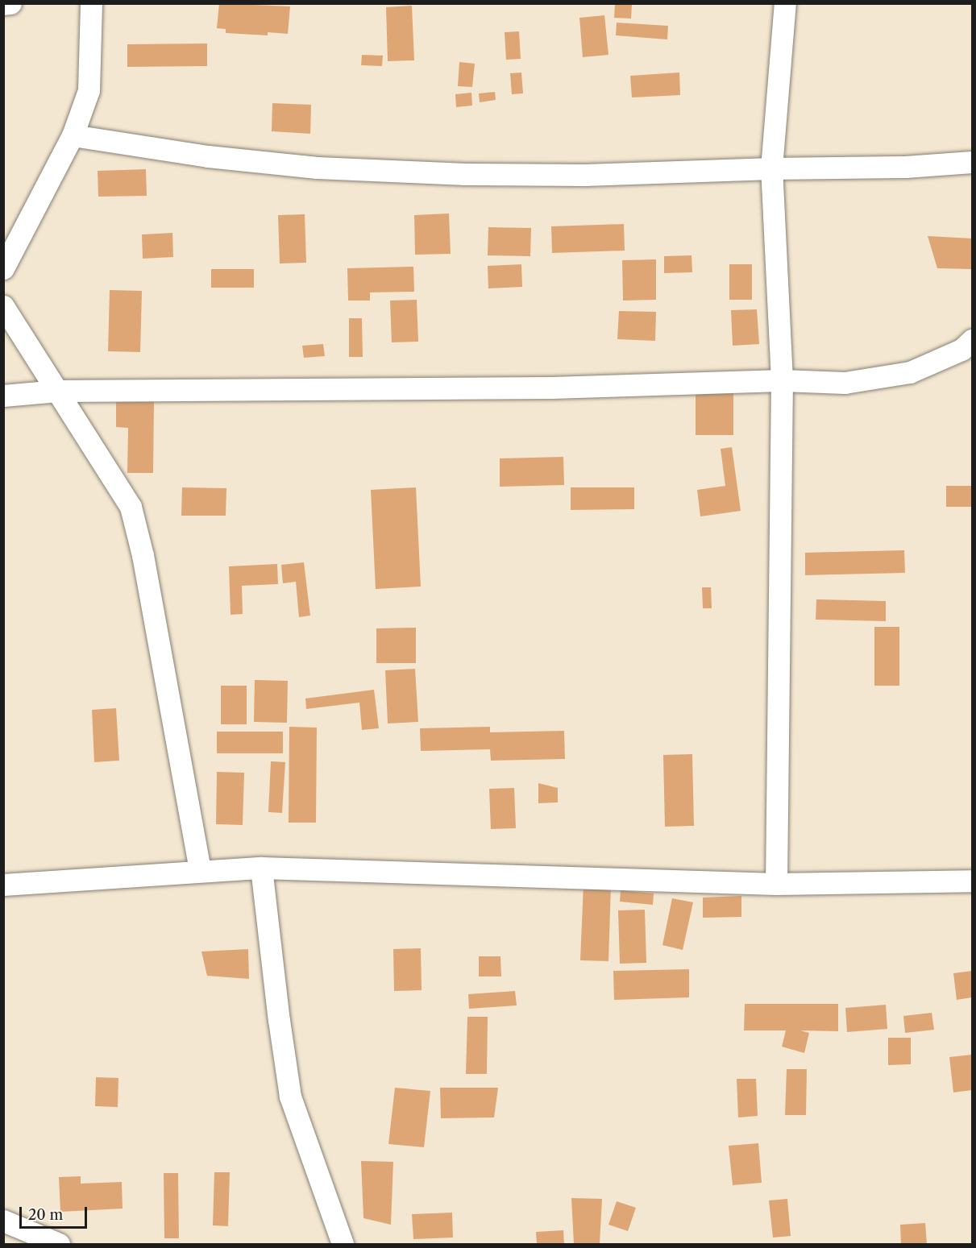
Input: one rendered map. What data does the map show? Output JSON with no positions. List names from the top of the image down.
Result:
{
  "scale_bar": "20 m"
}
